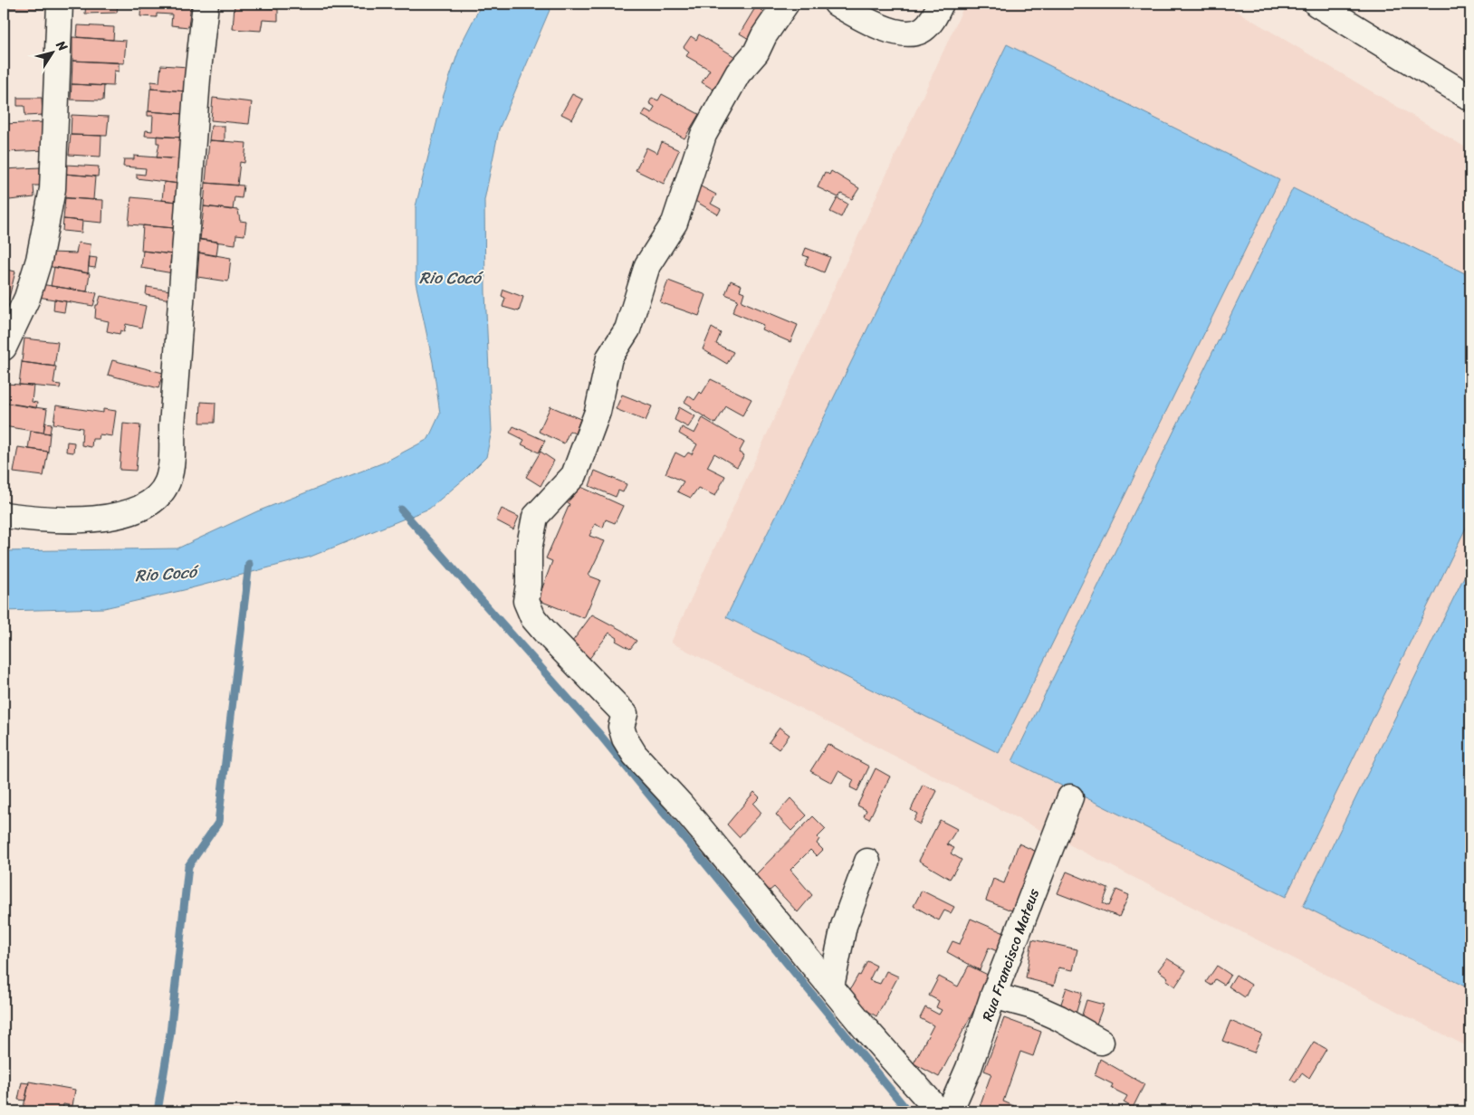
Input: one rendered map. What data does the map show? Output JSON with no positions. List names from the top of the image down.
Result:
{
  "streets": {
    "street": ["Rua Francisco Mateus"]
  },
  "water": ["Rio Cocó"],
  "north": "top right"
}
